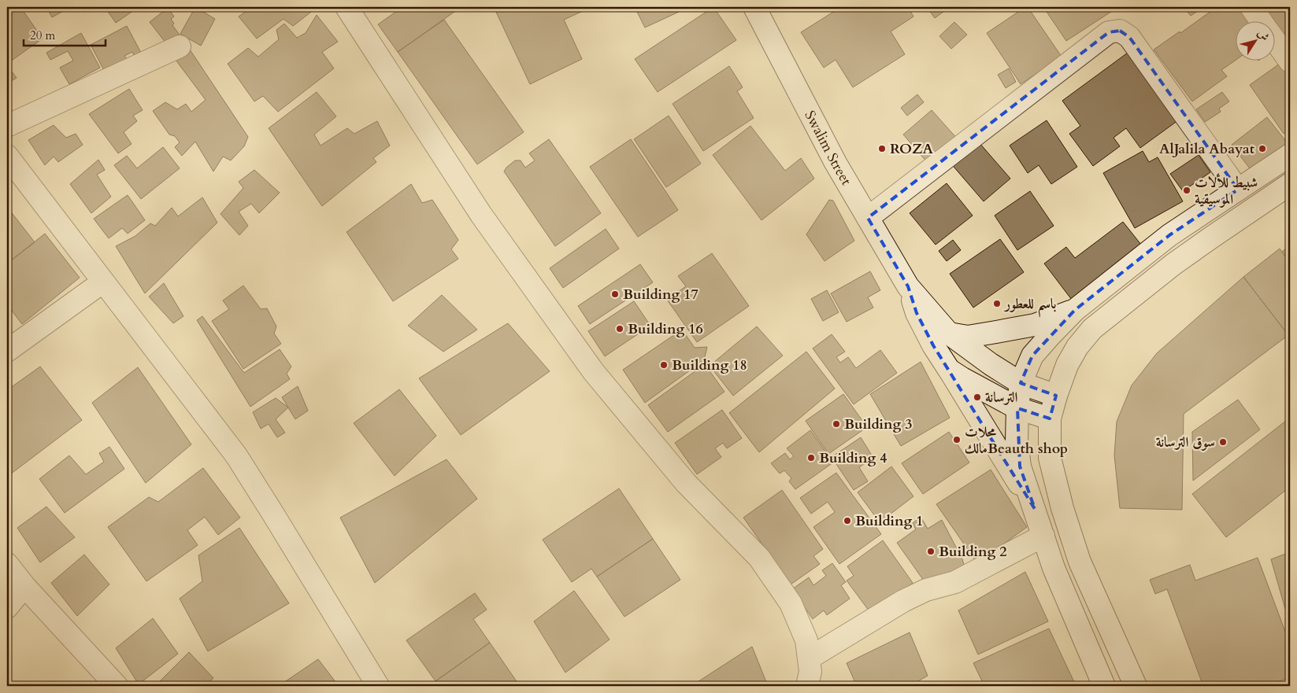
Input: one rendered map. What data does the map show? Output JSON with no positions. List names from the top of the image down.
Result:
{
  "streets": {
    "street": ["Swalim Street"]
  },
  "places": [
    "ROZA",
    "AlJalila Abayat",
    "شبيط للألات الموسيقية",
    "Building 17",
    "باسم للعطور",
    "Building 16",
    "Building 18",
    "الترسانة",
    "Building 3",
    "محلات مالكBeauth shop",
    "سوق الترسانة",
    "Building 4",
    "Building 1",
    "Building 2"
  ],
  "scale_bar": "20 m",
  "north": "top right"
}
